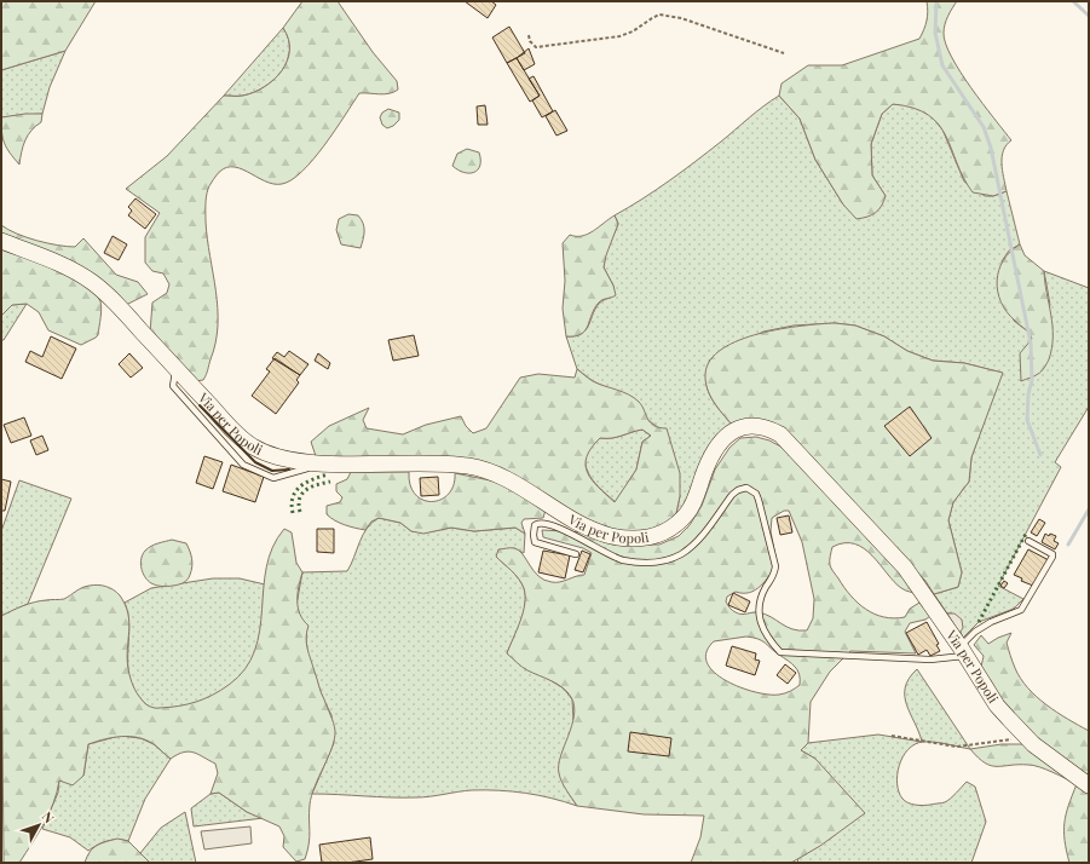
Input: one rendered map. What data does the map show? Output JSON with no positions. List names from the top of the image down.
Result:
{
  "streets": {
    "main road": ["Via per Popoli"]
  },
  "north": "top right"
}
